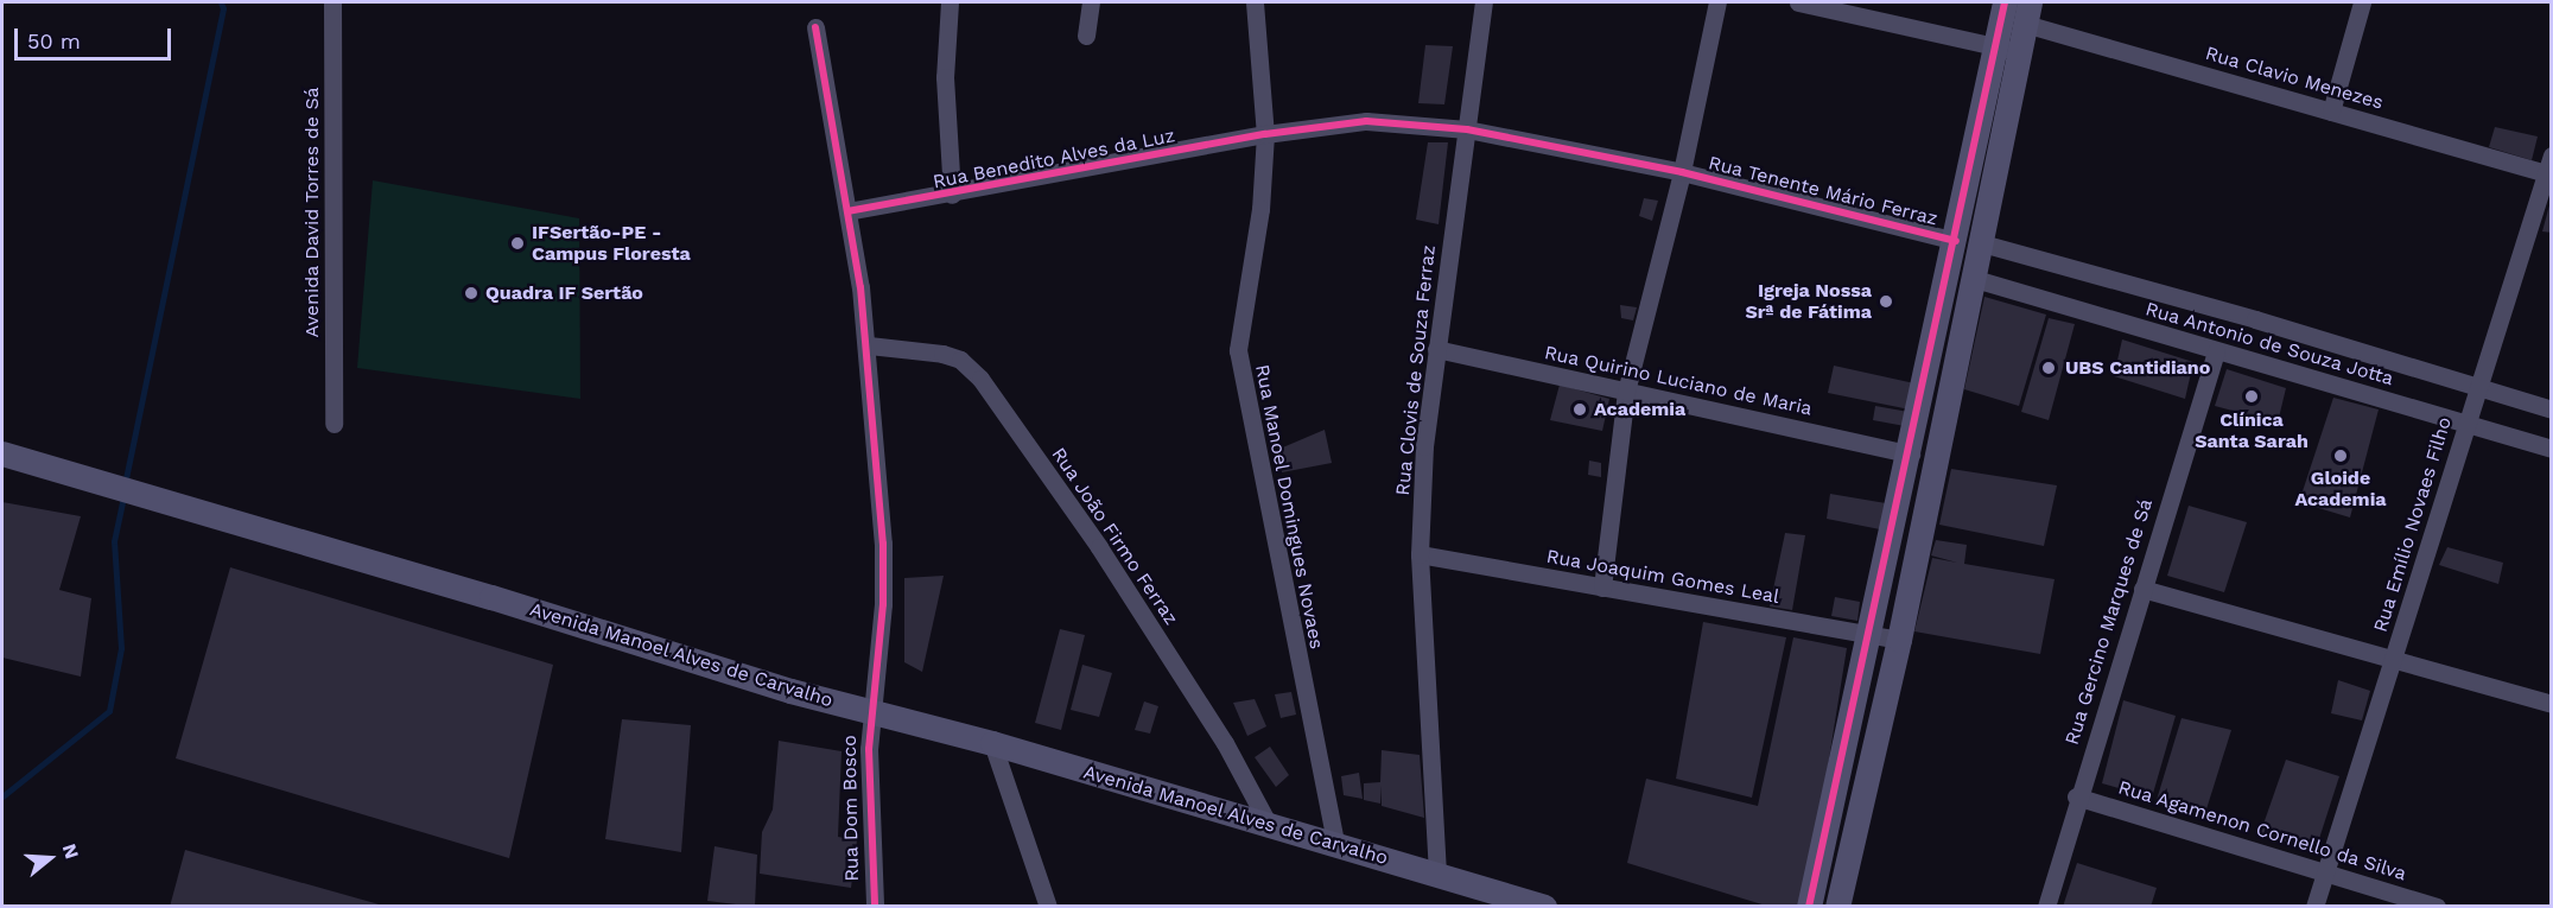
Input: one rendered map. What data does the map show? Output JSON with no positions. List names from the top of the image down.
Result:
{
  "streets": {
    "street": [
      "Rua Clavio Menezes",
      "Rua Benedito Alves da Luz",
      "Rua Tenente Mário Ferraz",
      "Avenida David Torres de Sá",
      "Rua Antonio de Souza Jotta",
      "Rua Clovis de Souza Ferraz",
      "Rua Quirino Luciano de Maria",
      "Rua Manoel Domingues Novaes",
      "Rua Emílio Novaes Filho",
      "Rua João Firmo Ferraz",
      "Rua Joaquim Gomes Leal",
      "Rua Gercino Marques de Sá",
      "Avenida Manoel Alves de Carvalho",
      "Rua Dom Bosco",
      "Rua Agamenon Cornello da Silva"
    ]
  },
  "crossings": [
    ["Rua Clavio Menezes", "Rua Emílio Novaes Filho"],
    ["Rua Benedito Alves da Luz", "Rua Tenente Mário Ferraz"],
    ["Rua Benedito Alves da Luz", "Rua Clovis de Souza Ferraz"],
    ["Rua Benedito Alves da Luz", "Rua Manoel Domingues Novaes"],
    ["Rua Benedito Alves da Luz", "Rua Dom Bosco"],
    ["Rua Tenente Mário Ferraz", "Rua Clovis de Souza Ferraz"],
    ["Rua Antonio de Souza Jotta", "Rua Emílio Novaes Filho"],
    ["Rua Antonio de Souza Jotta", "Rua Gercino Marques de Sá"],
    ["Rua Clovis de Souza Ferraz", "Rua Quirino Luciano de Maria"],
    ["Rua Clovis de Souza Ferraz", "Rua Joaquim Gomes Leal"],
    ["Rua Clovis de Souza Ferraz", "Avenida Manoel Alves de Carvalho"],
    ["Rua Manoel Domingues Novaes", "Avenida Manoel Alves de Carvalho"],
    ["Rua Emílio Novaes Filho", "Rua Agamenon Cornello da Silva"],
    ["Rua João Firmo Ferraz", "Avenida Manoel Alves de Carvalho"],
    ["Rua João Firmo Ferraz", "Rua Dom Bosco"],
    ["Rua Gercino Marques de Sá", "Rua Agamenon Cornello da Silva"],
    ["Avenida Manoel Alves de Carvalho", "Rua Dom Bosco"]
  ],
  "places": [
    "IFSertão-PE - Campus Floresta",
    "Quadra IF Sertão",
    "Igreja Nossa Srª de Fátima",
    "UBS Cantidiano",
    "Clínica Santa Sarah",
    "Academia",
    "Gloide Academia"
  ],
  "scale_bar": "50 m",
  "north": "right"
}
